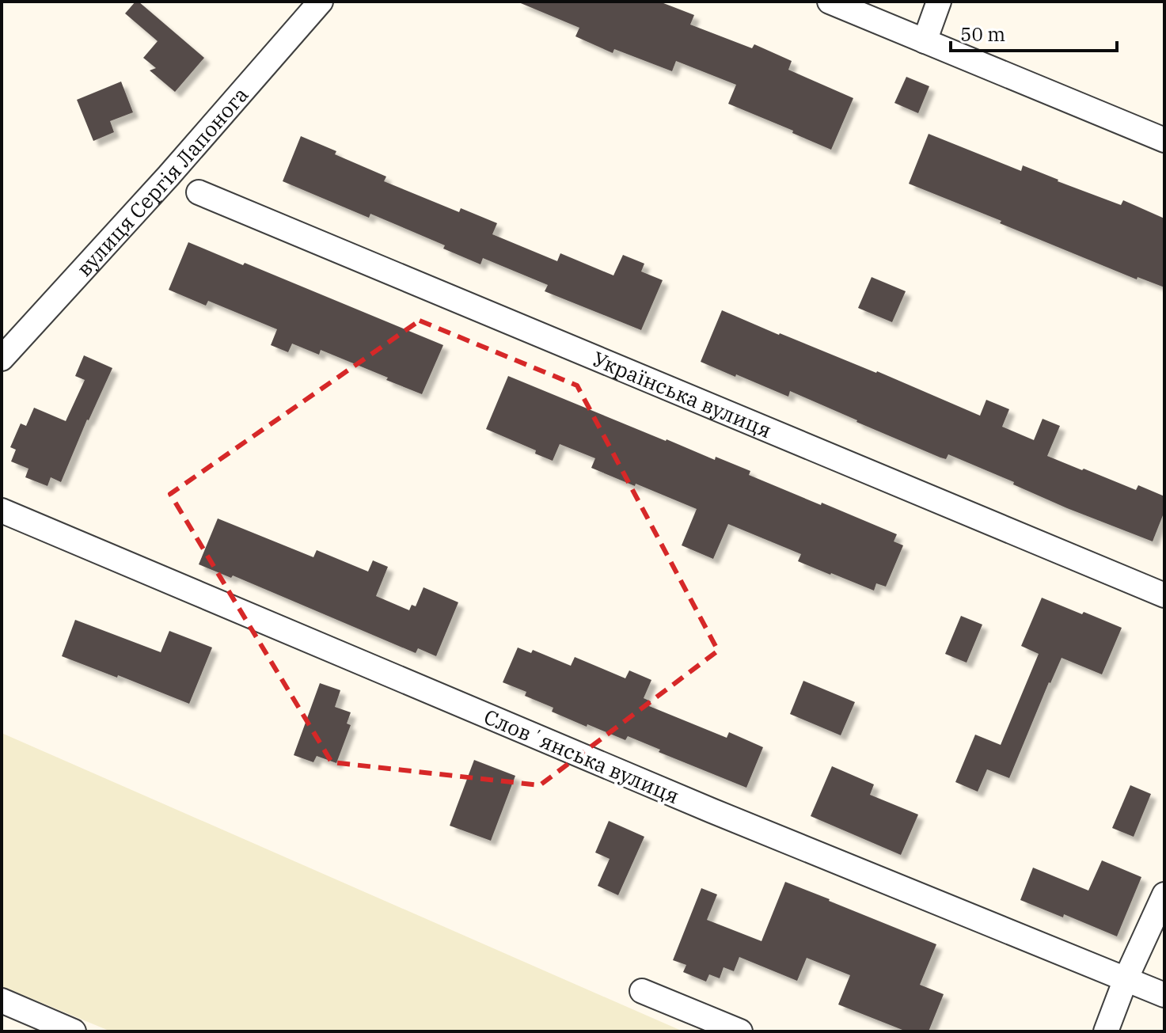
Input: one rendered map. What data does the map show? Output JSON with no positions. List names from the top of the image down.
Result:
{
  "streets": {
    "street": ["вулиця Сергія Лапонога", "Українська вулиця", "Словʼянська вулиця"]
  },
  "scale_bar": "50 m"
}
